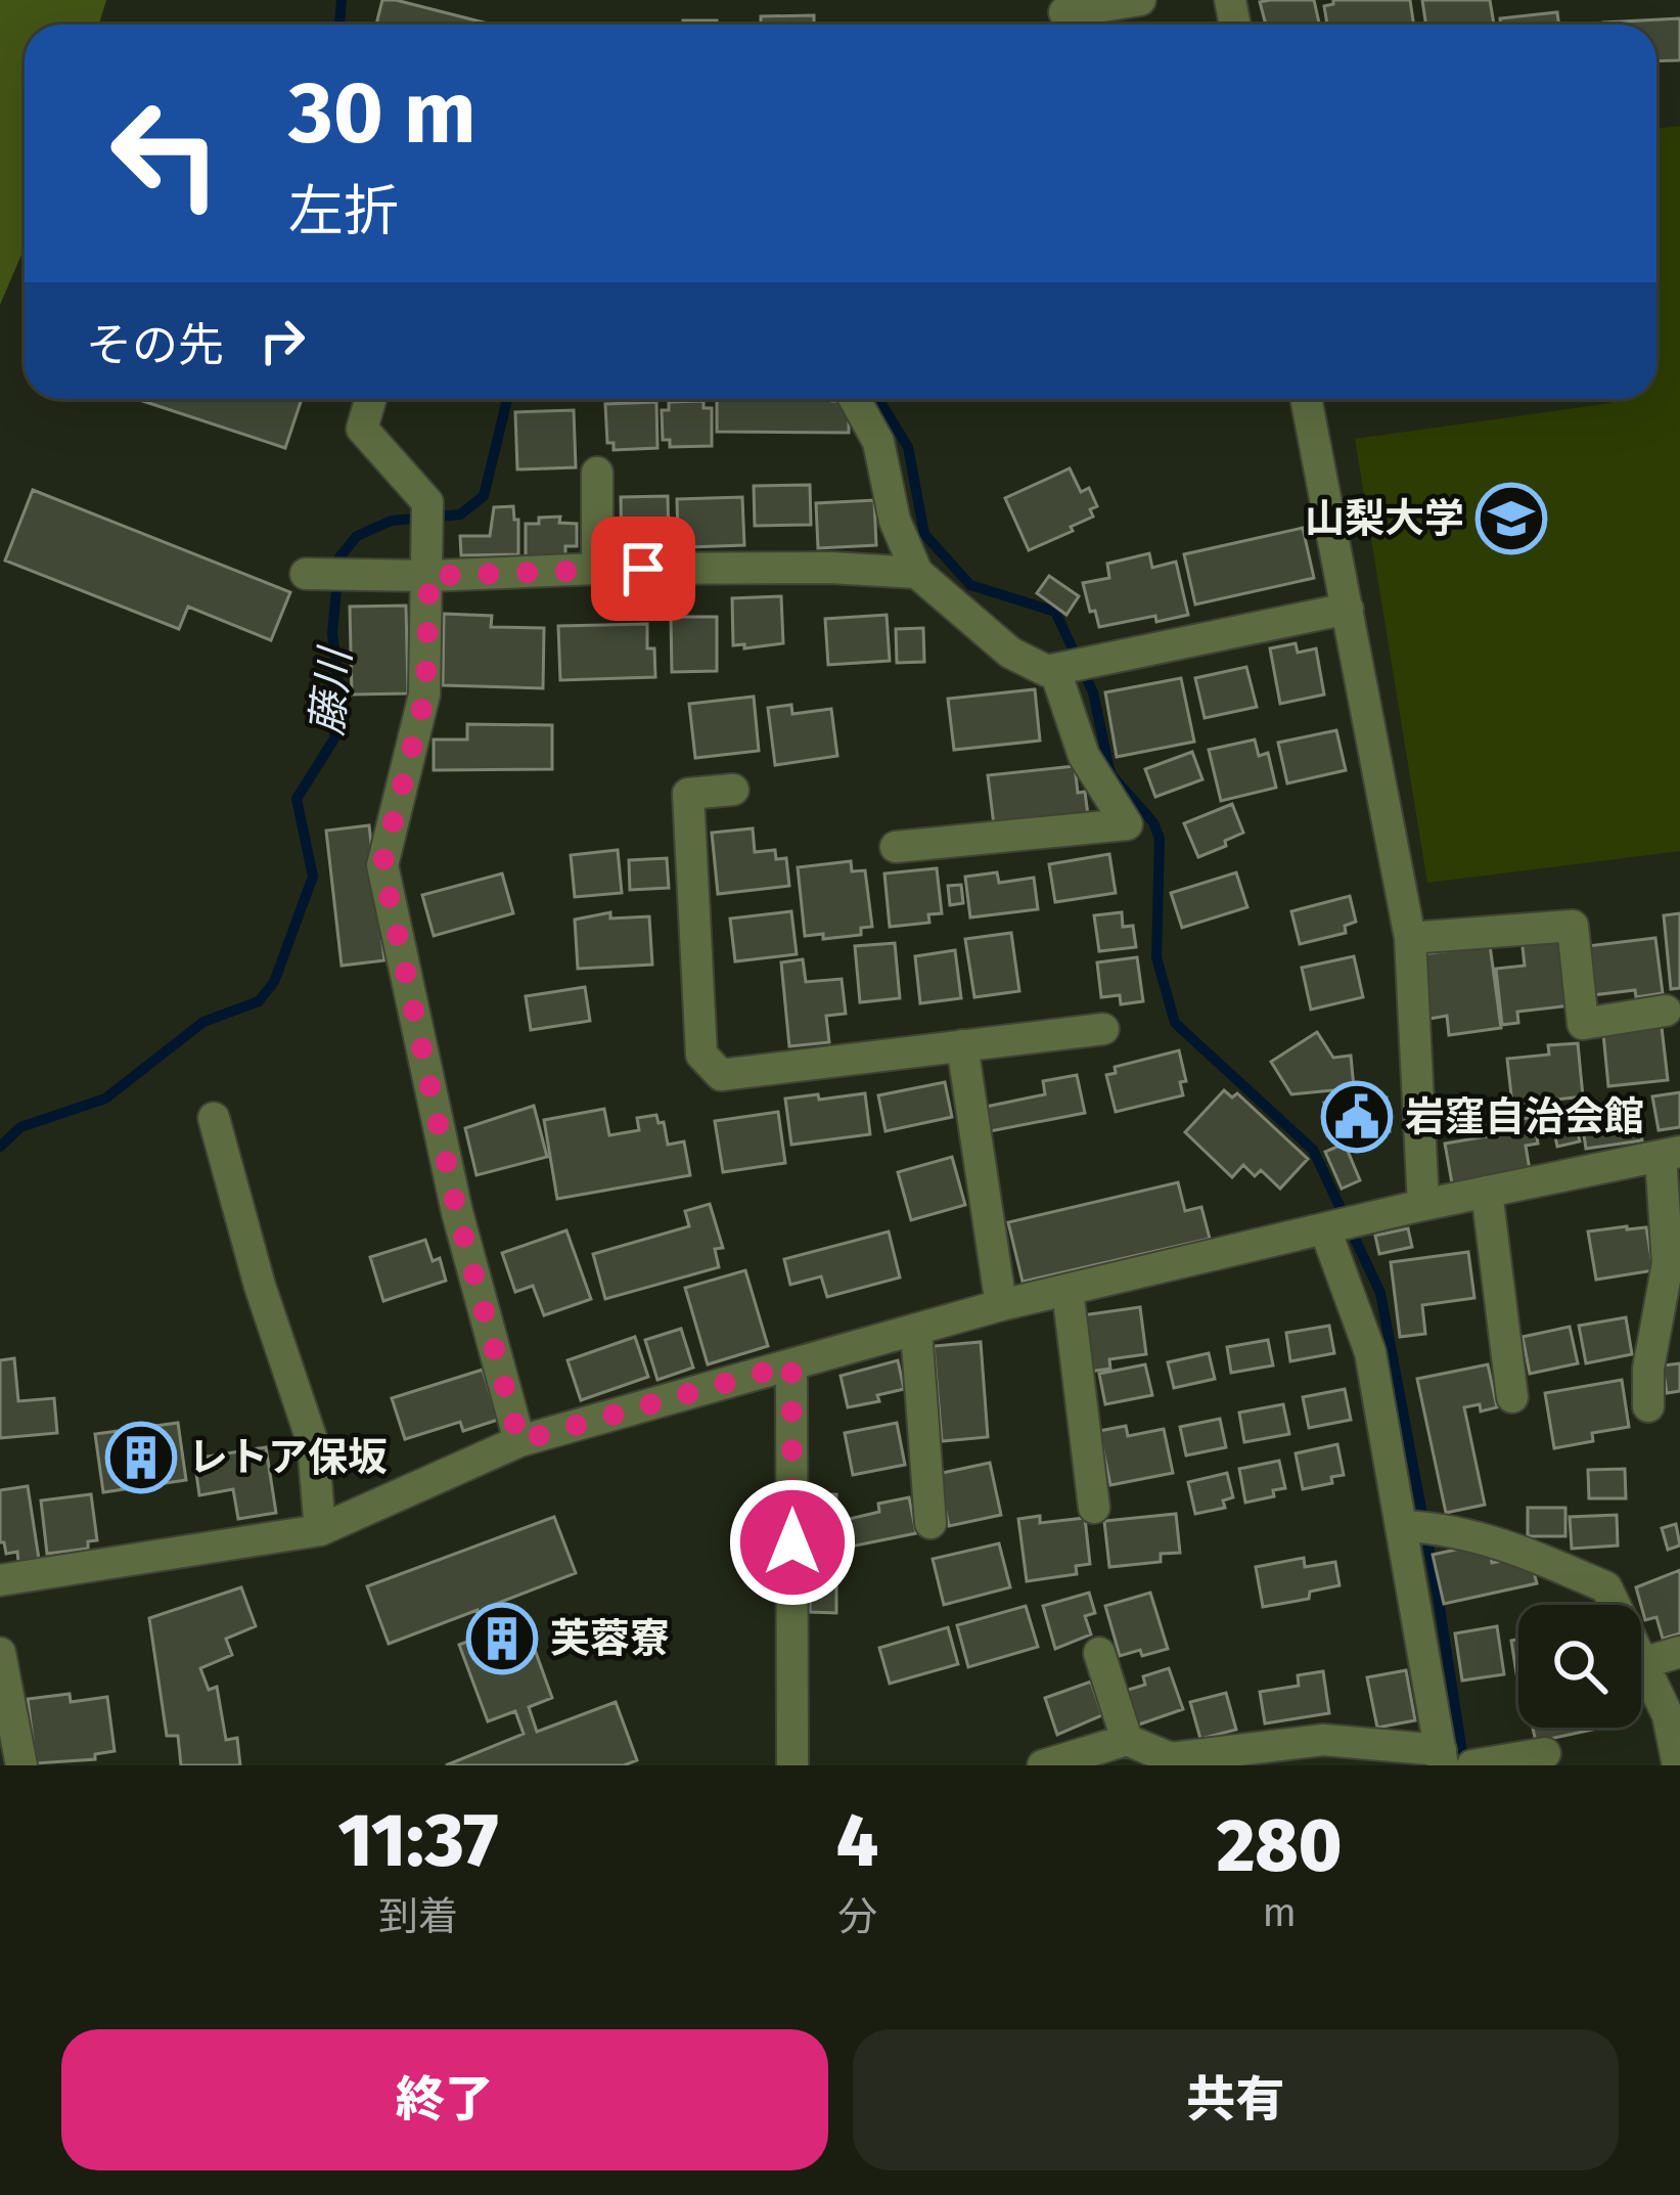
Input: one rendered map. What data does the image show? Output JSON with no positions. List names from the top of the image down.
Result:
{
  "water": ["藤川"],
  "places": {
    "school or university": ["山梨大学"],
    "public building": ["岩窪自治会館"],
    "building": ["レトア保坂", "芙蓉寮"]
  },
  "page": {
    "turn": ["30 m", "左折"],
    "then": "その先",
    "eta": [
      "11:37",
      "到着",
      "4",
      "分",
      "280",
      "m"
    ],
    "buttons": ["終了", "共有"]
  }
}
